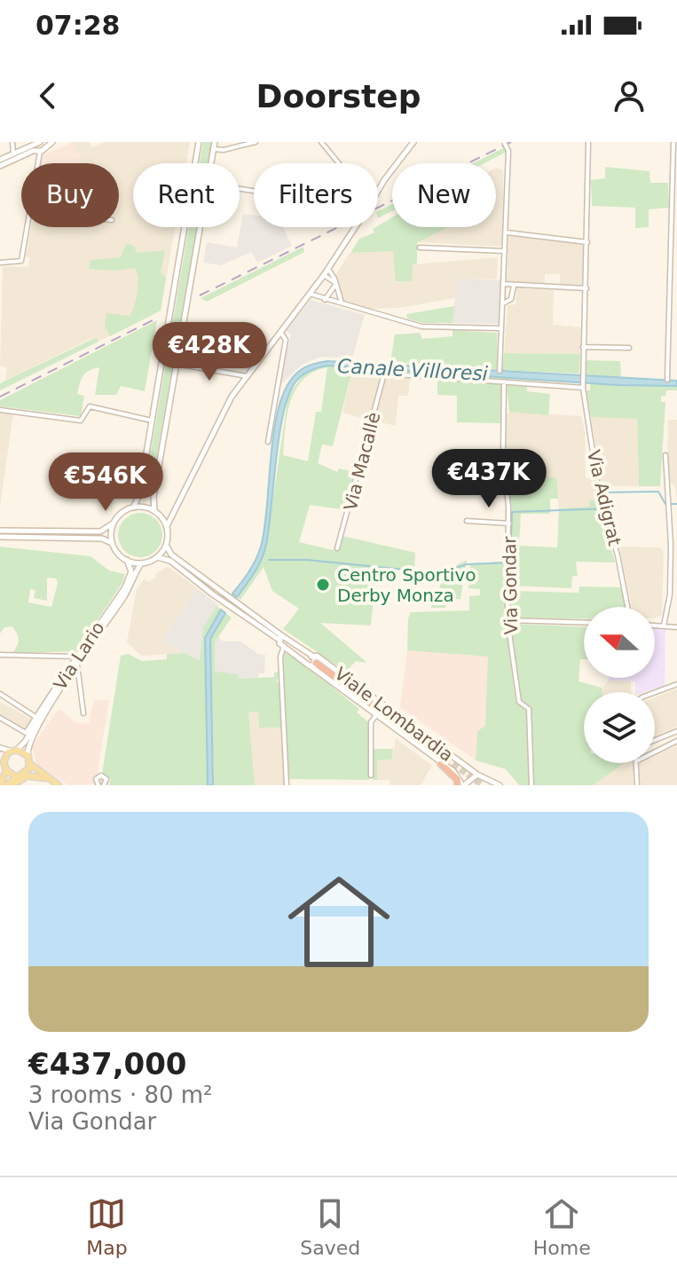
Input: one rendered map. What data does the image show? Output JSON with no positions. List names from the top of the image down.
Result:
{
  "streets": {
    "main road": ["Via Lario", "Viale Lombardia"],
    "street": ["Via Macallè", "Via Adigrat", "Via Gondar"]
  },
  "crossings": [
    ["Via Macallè", "Via Gondar"],
    ["Via Lario", "Viale Lombardia"]
  ],
  "water": ["Canale Villoresi"],
  "places": ["Centro Sportivo Derby Monza"],
  "north": "left",
  "page": {
    "status": "07:28",
    "header": "Doorstep",
    "chip": [
      "Buy",
      "Rent",
      "Filters",
      "New"
    ],
    "price": ["€428K", "€437K", "€546K"],
    "list": [
      {
        "name": "€437,000",
        "note": "3 rooms · 80 m² · Via Gondar"
      }
    ],
    "tabs": ["Map", "Saved", "Home"]
  }
}
